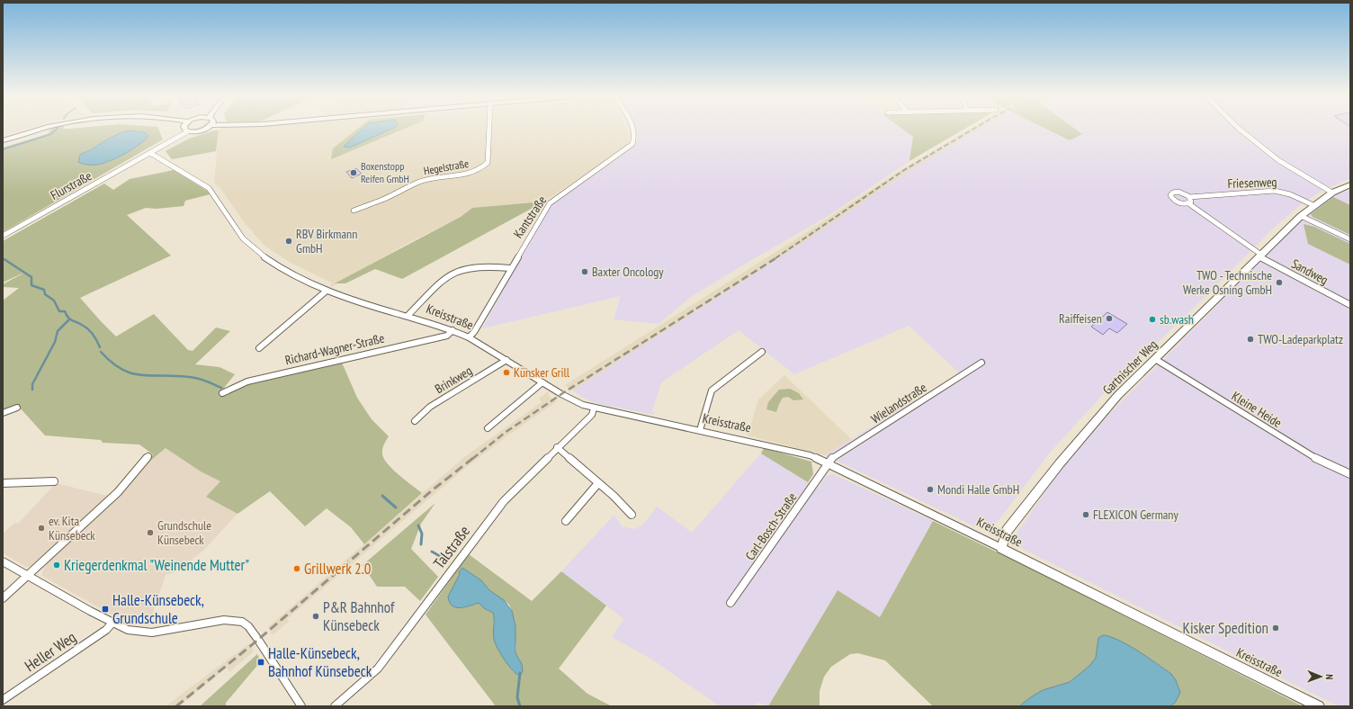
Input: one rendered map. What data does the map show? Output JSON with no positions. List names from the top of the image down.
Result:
{
  "streets": {
    "street": [
      "Hegelstraße",
      "Friesenweg",
      "Flurstraße",
      "Kantstraße",
      "Sandweg",
      "Kreisstraße",
      "Richard-Wagner-Straße",
      "Gartnischer Weg",
      "Brinkweg",
      "Wielandstraße",
      "Kleine Heide",
      "Carl-Bosch-Straße",
      "Talstraße",
      "Heller Weg"
    ]
  },
  "crossings": [
    ["Friesenweg", "Sandweg"],
    ["Friesenweg", "Gartnischer Weg"],
    ["Flurstraße", "Kreisstraße"],
    ["Kantstraße", "Kreisstraße"],
    ["Sandweg", "Gartnischer Weg"],
    ["Kreisstraße", "Richard-Wagner-Straße"],
    ["Kreisstraße", "Gartnischer Weg"],
    ["Kreisstraße", "Brinkweg"],
    ["Kreisstraße", "Wielandstraße"],
    ["Kreisstraße", "Carl-Bosch-Straße"],
    ["Kreisstraße", "Talstraße"],
    ["Gartnischer Weg", "Kleine Heide"],
    ["Wielandstraße", "Carl-Bosch-Straße"]
  ],
  "places": {
    "other": [
      "Boxenstopp Reifen GmbH",
      "RBV Birkmann GmbH",
      "Baxter Oncology",
      "TWO - Technische Werke Osning GmbH",
      "Raiffeisen",
      "sb.wash",
      "TWO-Ladeparkplatz",
      "Künsker Grill",
      "Mondi Halle GmbH",
      "FLEXICON Germany",
      "ev. Kita Künsebeck",
      "Grundschule Künsebeck",
      "Kriegerdenkmal \"Weinende Mutter\"",
      "Grillwerk 2.0",
      "P&R Bahnhof Künsebeck",
      "Kisker Spedition"
    ],
    "transit": ["Halle-Künsebeck, Grundschule", "Halle-Künsebeck, Bahnhof Künsebeck"]
  },
  "north": "right"
}
